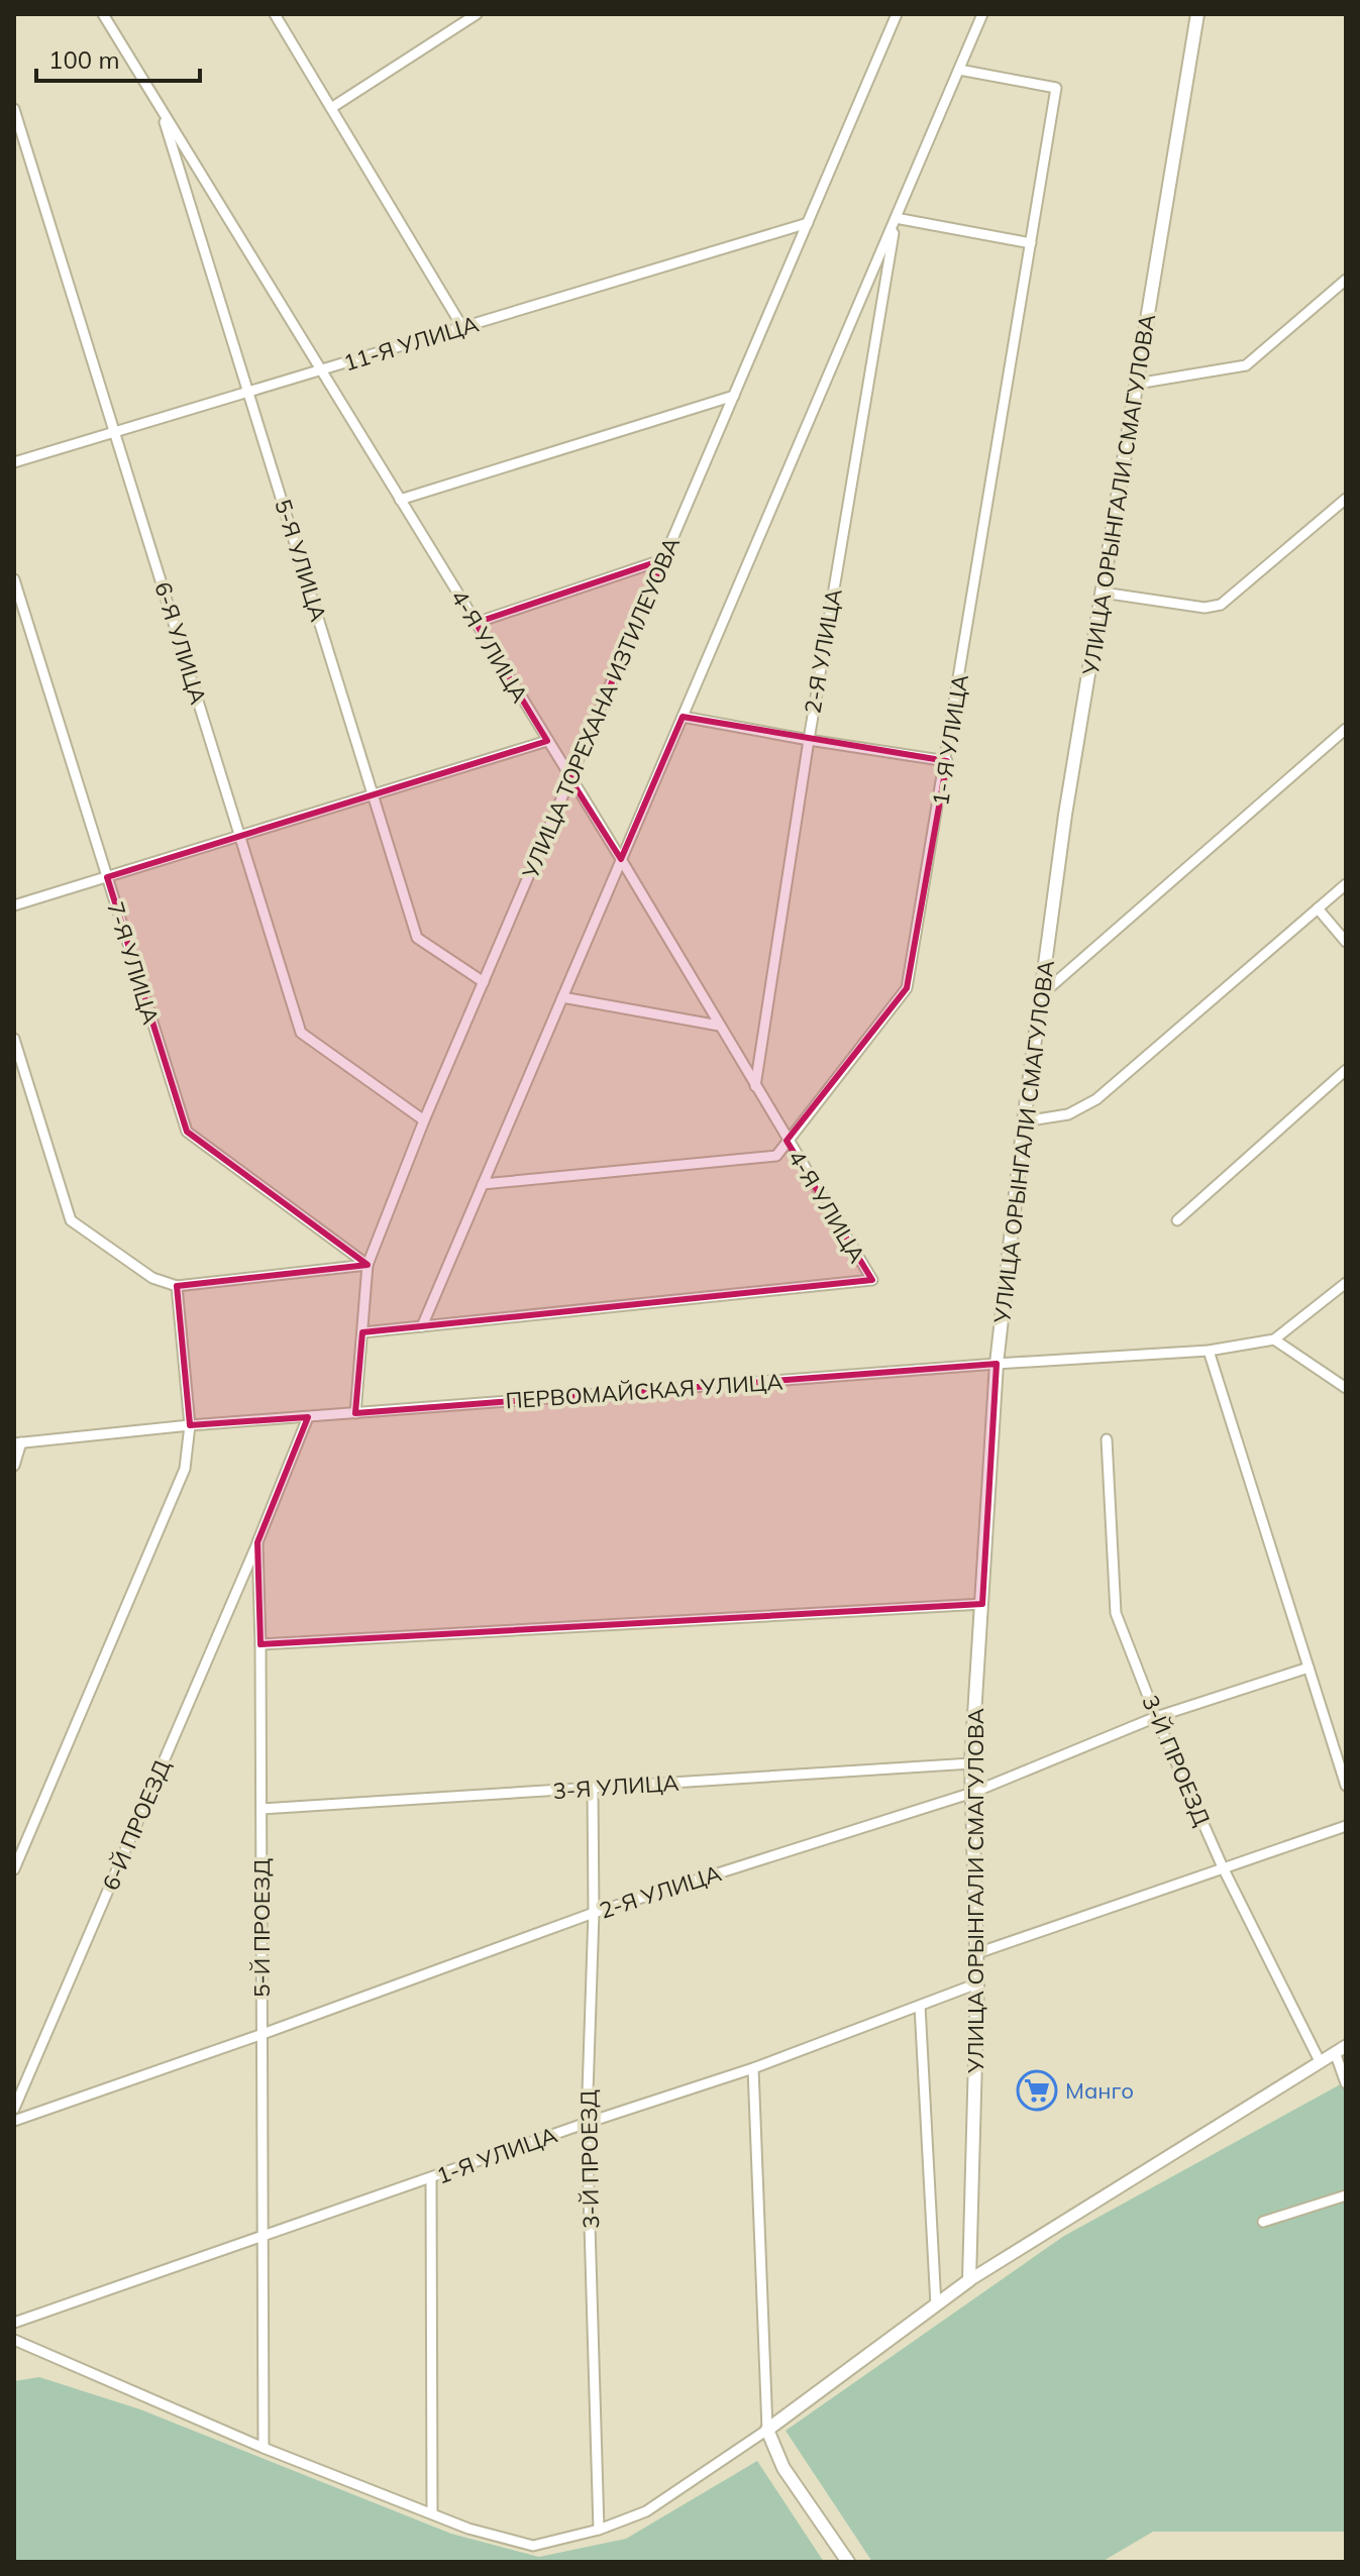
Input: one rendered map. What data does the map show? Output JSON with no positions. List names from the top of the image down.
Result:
{
  "streets": {
    "main road": ["УЛИЦА ОРЫНГАЛИ СМАГУЛОВА"],
    "street": [
      "11-Я УЛИЦА",
      "5-Я УЛИЦА",
      "6-Я УЛИЦА",
      "4-Я УЛИЦА",
      "2-Я УЛИЦА",
      "УЛИЦА ТОРЕХАНА ИЗТИЛЕУОВА",
      "1- Я УЛИЦА",
      "7-Я УЛИЦА",
      "ПЕРВОМАЙСКАЯ УЛИЦА",
      "3-Й ПРОЕЗД",
      "3-Я УЛИЦА",
      "6-Й ПРОЕЗД",
      "5-Й ПРОЕЗД",
      "1-Я УЛИЦА"
    ]
  },
  "crossings": [
    ["11-Я УЛИЦА", "5-Я УЛИЦА"],
    ["11-Я УЛИЦА", "6-Я УЛИЦА"],
    ["11-Я УЛИЦА", "4-Я УЛИЦА"],
    ["11-Я УЛИЦА", "УЛИЦА ТОРЕХАНА ИЗТИЛЕУОВА"],
    ["УЛИЦА ОРЫНГАЛИ СМАГУЛОВА", "2-Я УЛИЦА"],
    ["УЛИЦА ОРЫНГАЛИ СМАГУЛОВА", "ПЕРВОМАЙСКАЯ УЛИЦА"],
    ["УЛИЦА ОРЫНГАЛИ СМАГУЛОВА", "3-Я УЛИЦА"],
    ["УЛИЦА ОРЫНГАЛИ СМАГУЛОВА", "1-Я УЛИЦА"],
    ["5-Я УЛИЦА", "4-Я УЛИЦА"],
    ["5-Я УЛИЦА", "УЛИЦА ТОРЕХАНА ИЗТИЛЕУОВА"],
    ["6-Я УЛИЦА", "УЛИЦА ТОРЕХАНА ИЗТИЛЕУОВА"],
    ["4-Я УЛИЦА", "2-Я УЛИЦА"],
    ["4-Я УЛИЦА", "УЛИЦА ТОРЕХАНА ИЗТИЛЕУОВА"],
    ["4-Я УЛИЦА", "1- Я УЛИЦА"],
    ["2-Я УЛИЦА", "3-Й ПРОЕЗД"],
    ["2-Я УЛИЦА", "5-Й ПРОЕЗД"],
    ["УЛИЦА ТОРЕХАНА ИЗТИЛЕУОВА", "7-Я УЛИЦА"],
    ["УЛИЦА ТОРЕХАНА ИЗТИЛЕУОВА", "ПЕРВОМАЙСКАЯ УЛИЦА"],
    ["ПЕРВОМАЙСКАЯ УЛИЦА", "5-Й ПРОЕЗД"],
    ["3-Й ПРОЕЗД", "3-Я УЛИЦА"],
    ["3-Й ПРОЕЗД", "1-Я УЛИЦА"],
    ["3-Я УЛИЦА", "5-Й ПРОЕЗД"],
    ["6-Й ПРОЕЗД", "5-Й ПРОЕЗД"],
    ["5-Й ПРОЕЗД", "1-Я УЛИЦА"]
  ],
  "places": {
    "supermarket": ["Манго"]
  },
  "scale_bar": "100 m"
}
